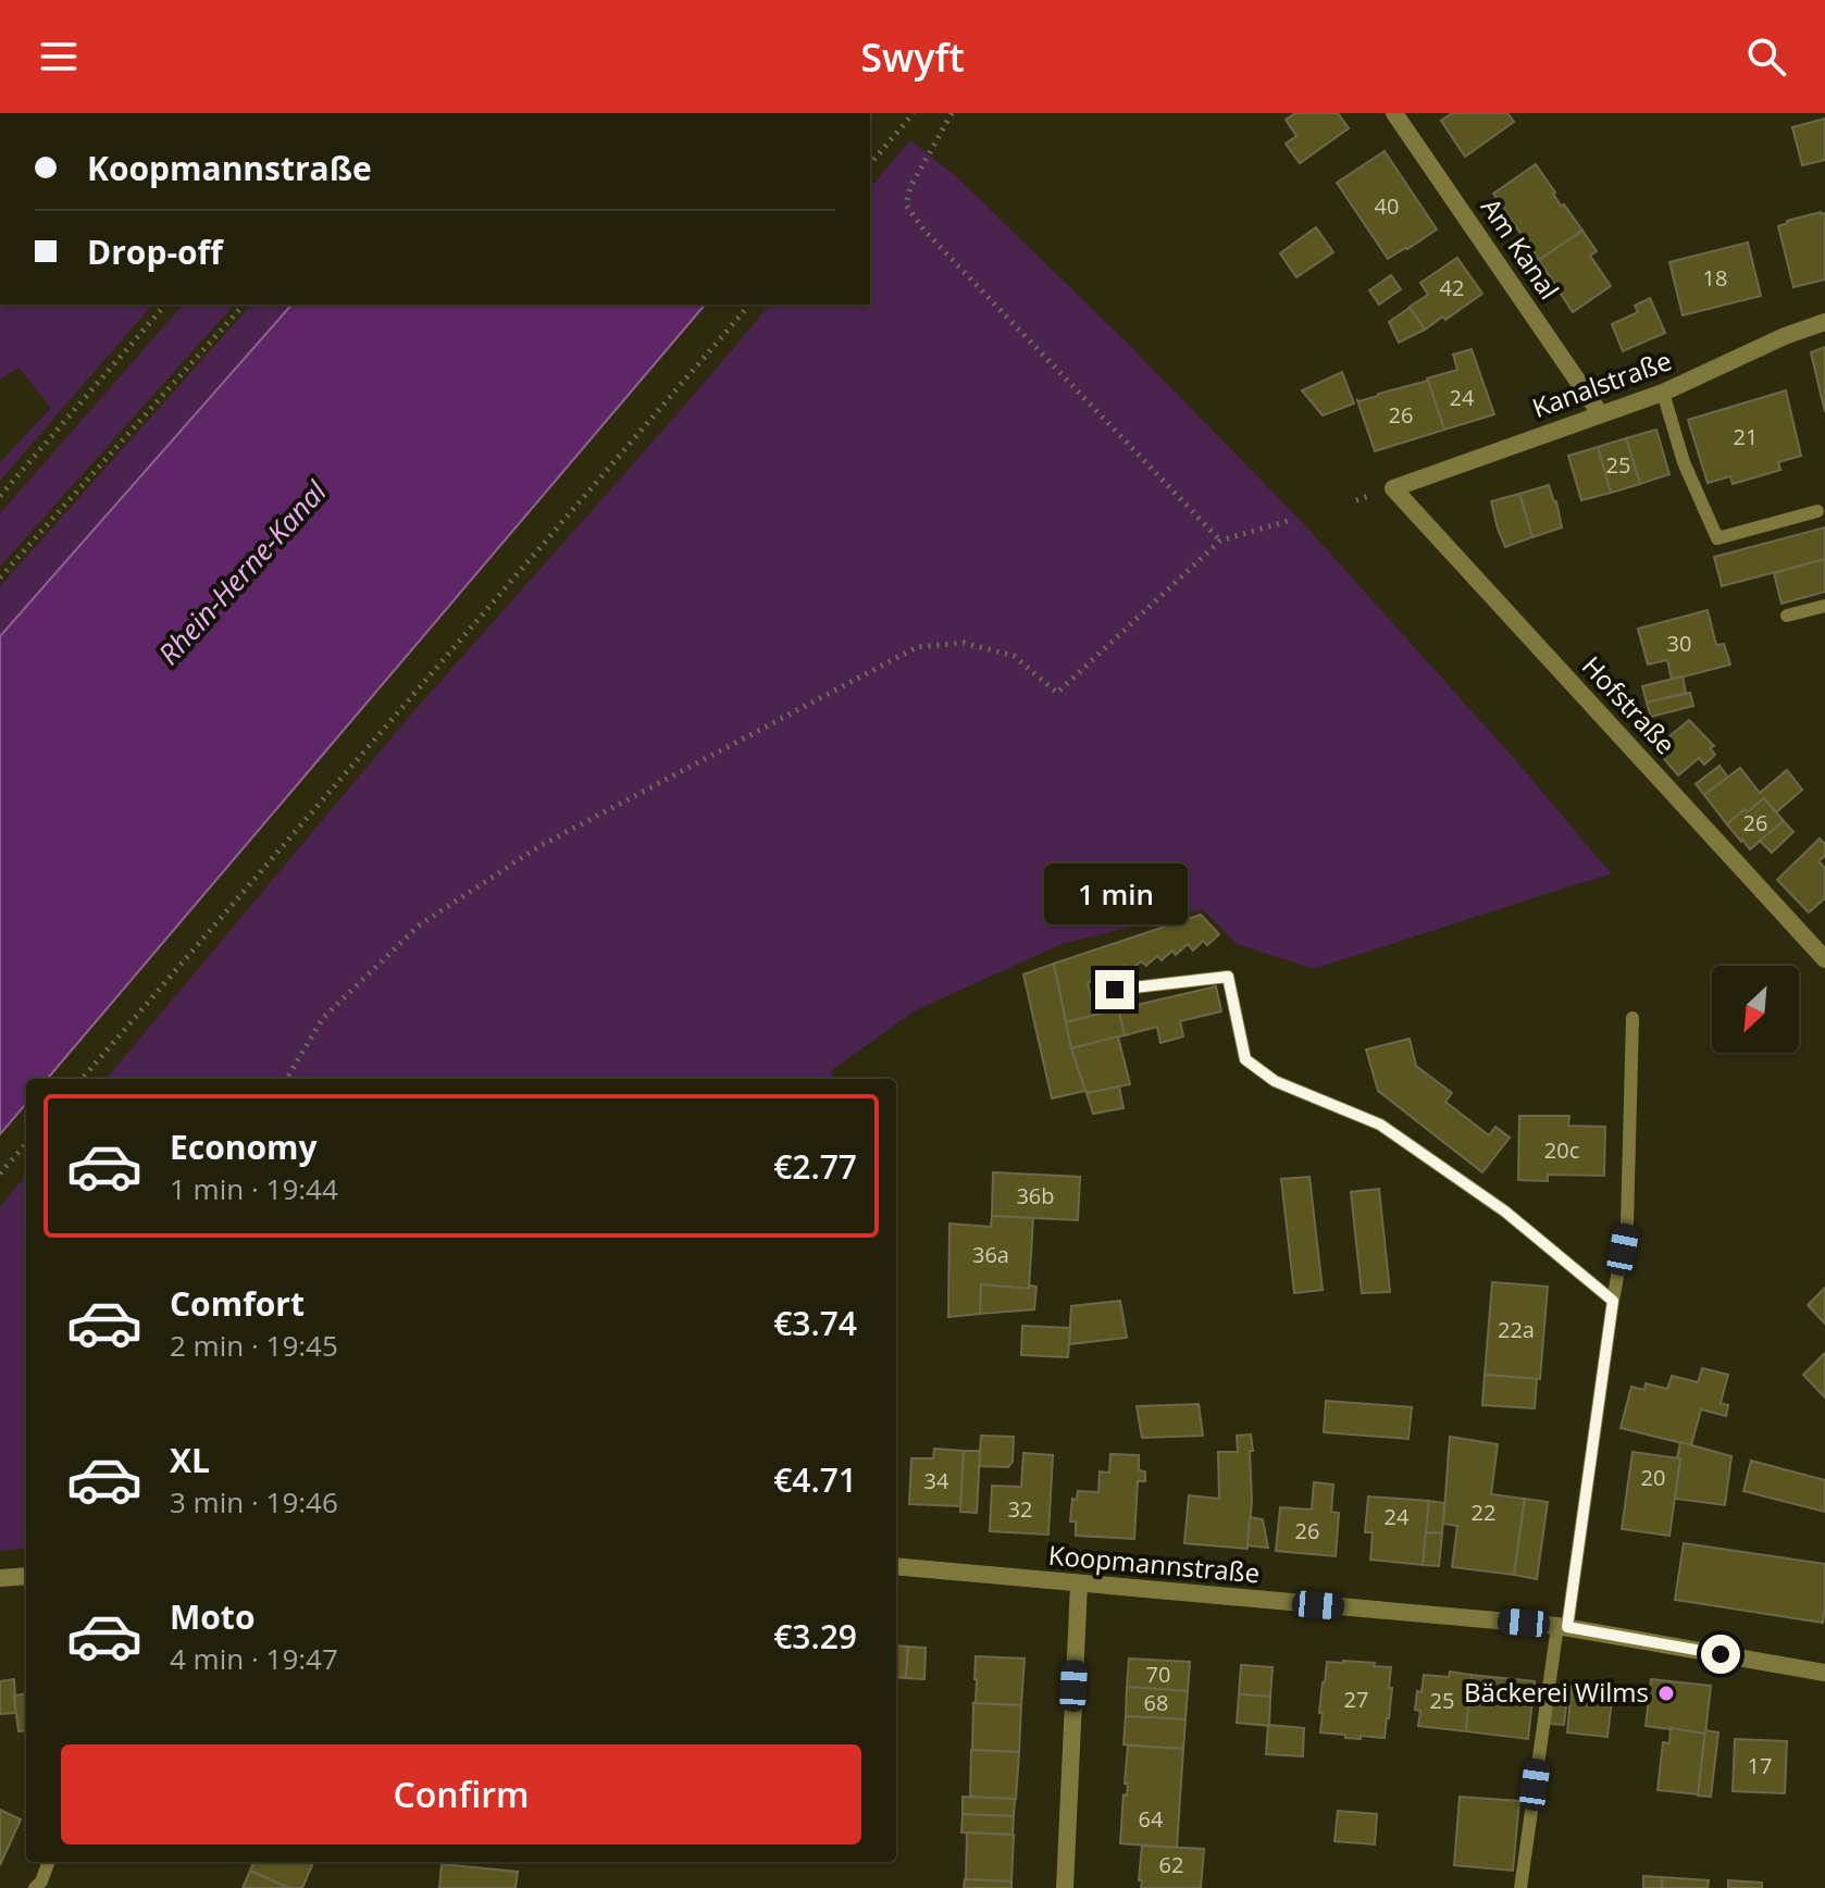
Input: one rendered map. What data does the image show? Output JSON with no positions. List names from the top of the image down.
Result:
{
  "streets": {
    "street": [
      "Am Kanal",
      "Kanalstraße",
      "Hofstraße",
      "Koopmannstraße"
    ]
  },
  "crossings": [
    ["Am Kanal", "Kanalstraße"],
    ["Kanalstraße", "Hofstraße"]
  ],
  "water": ["Rhein-Herne-Kanal"],
  "places": ["Bäckerei Wilms"],
  "house_numbers": [
    "40",
    "18",
    "42",
    "24",
    "26",
    "21",
    "25",
    "30",
    "26",
    "20c",
    "36b",
    "36a",
    "22a",
    "20",
    "34",
    "32",
    "22",
    "24",
    "26",
    "70",
    "27",
    "25",
    "68",
    "17",
    "64",
    "62"
  ],
  "north": "bottom left",
  "page": {
    "header": "Swyft",
    "banner": ["Koopmannstraße", "Drop-off"],
    "bubble": "1 min",
    "list": [
      {
        "name": "Economy",
        "note": "1 min · 19:44",
        "value": "€2.77"
      },
      {
        "name": "Comfort",
        "note": "2 min · 19:45",
        "value": "€3.74"
      },
      {
        "name": "XL",
        "note": "3 min · 19:46",
        "value": "€4.71"
      },
      {
        "name": "Moto",
        "note": "4 min · 19:47",
        "value": "€3.29"
      }
    ],
    "buttons": "Confirm"
  }
}
